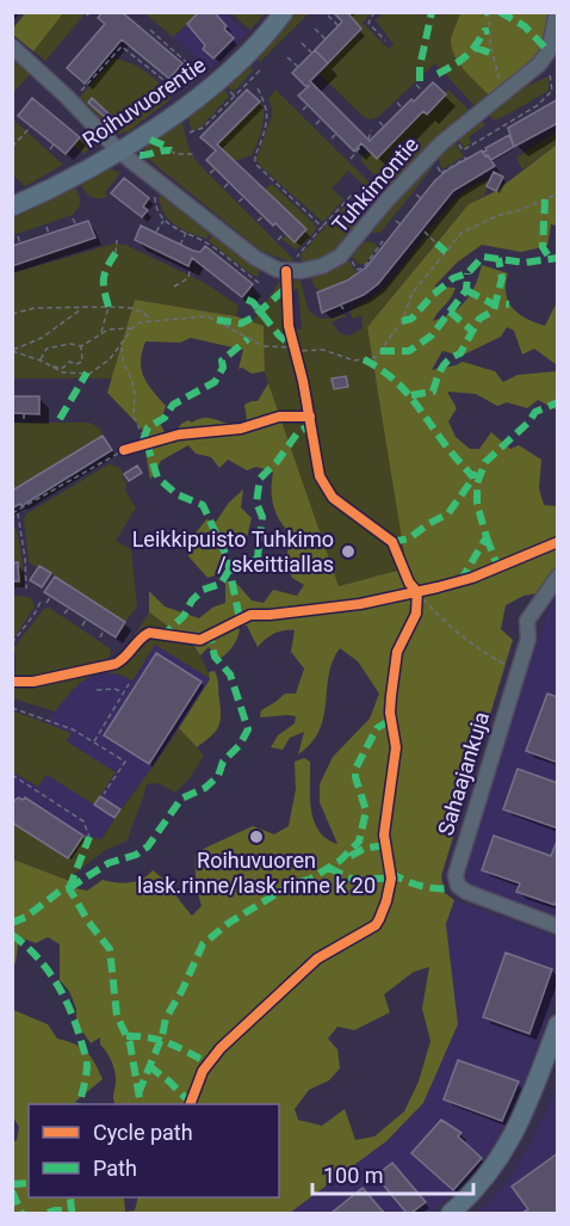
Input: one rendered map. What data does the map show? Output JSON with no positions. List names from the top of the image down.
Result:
{
  "streets": {
    "main road": ["Roihuvuorentie"],
    "street": ["Tuhkimontie", "Sahaajankuja"]
  },
  "crossings": [
    ["Roihuvuorentie", "Tuhkimontie"]
  ],
  "places": ["Leikkipuisto Tuhkimo / skeittiallas", "Roihuvuoren lask.rinne/lask.rinne k 20"],
  "legend": ["Cycle path", "Path"],
  "scale_bar": "100 m"
}
